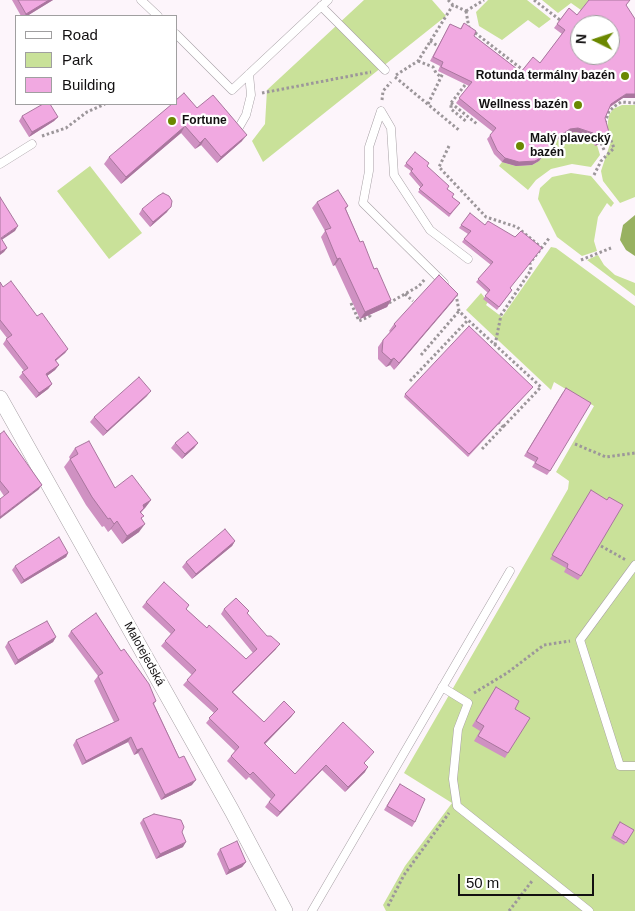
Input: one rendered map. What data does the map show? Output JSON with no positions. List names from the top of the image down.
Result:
{
  "streets": {
    "street": ["Malotejedská"]
  },
  "places": [
    "Rotunda termálny bazén",
    "Wellness bazén",
    "Fortune",
    "Malý plavecký bazén"
  ],
  "legend": ["Road", "Park", "Building"],
  "scale_bar": "50 m",
  "north": "left"
}
